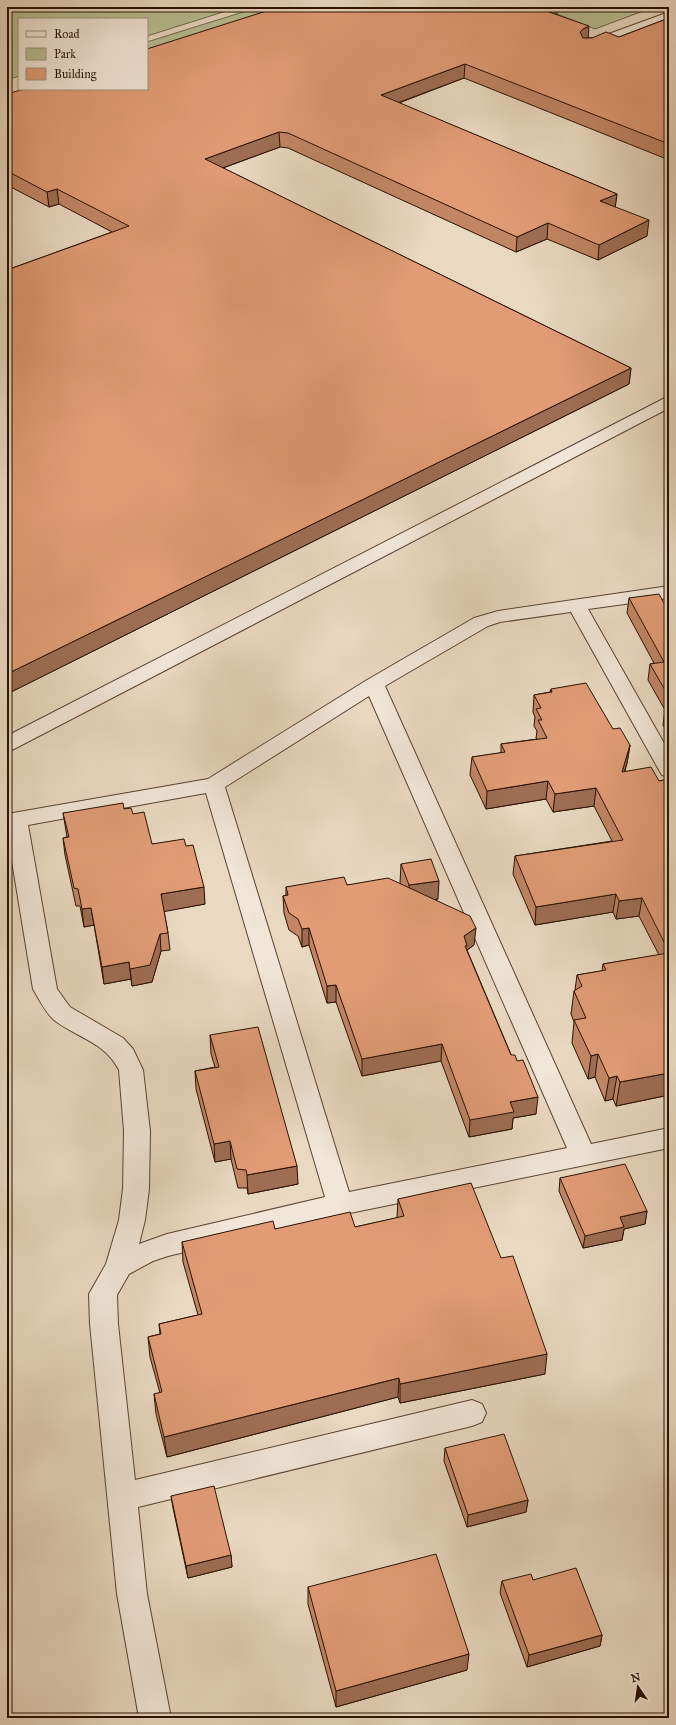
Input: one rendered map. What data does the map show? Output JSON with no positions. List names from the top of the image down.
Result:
{
  "legend": ["Road", "Park", "Building"],
  "north": "top"
}
